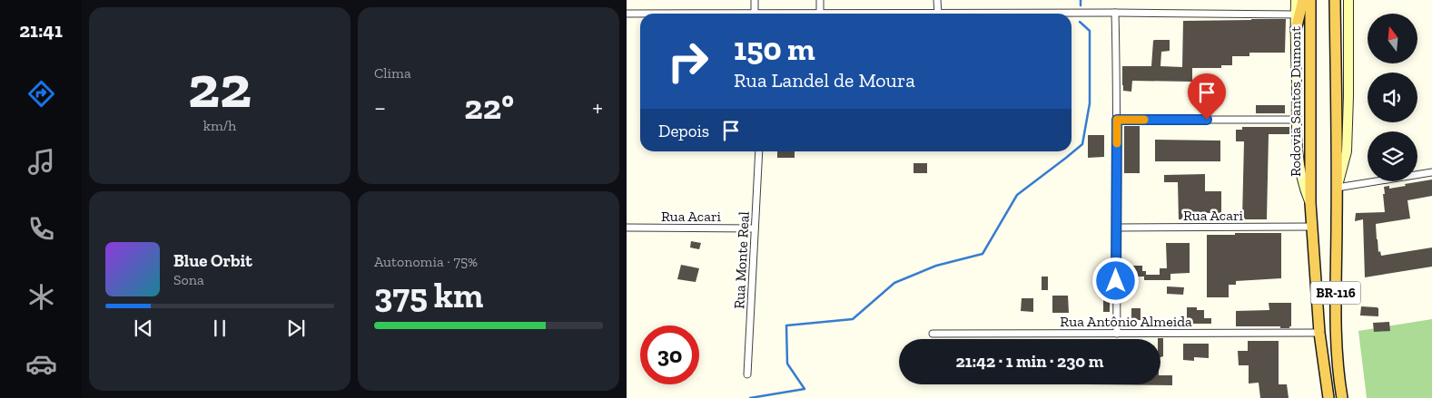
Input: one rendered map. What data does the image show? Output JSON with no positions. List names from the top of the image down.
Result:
{
  "streets": {
    "highway": ["Rodovia Santos Dumont", "BR-116"],
    "street": ["Rua Acari", "Rua Monte Real", "Rua Antônio Almeida"]
  },
  "crossings": [
    ["Rodovia Santos Dumont", "BR-116"],
    ["Rua Acari", "Rua Monte Real"],
    ["Rua Acari", "BR-116"],
    ["BR-116", "Rua Antônio Almeida"]
  ],
  "north": "top",
  "page": {
    "tabs": "21:41",
    "tile": [
      ["22", "km/h"],
      "Clima",
      ["Autonomia · 75%", "375 km"]
    ],
    "turn": ["150 m", "Rua Landel de Moura"],
    "heat": ["−", "22°", "+"],
    "then": "Depois",
    "song": ["Blue Orbit", "Sona"],
    "limit": "30",
    "trip": "21:42 · 1 min · 230 m"
  }
}
